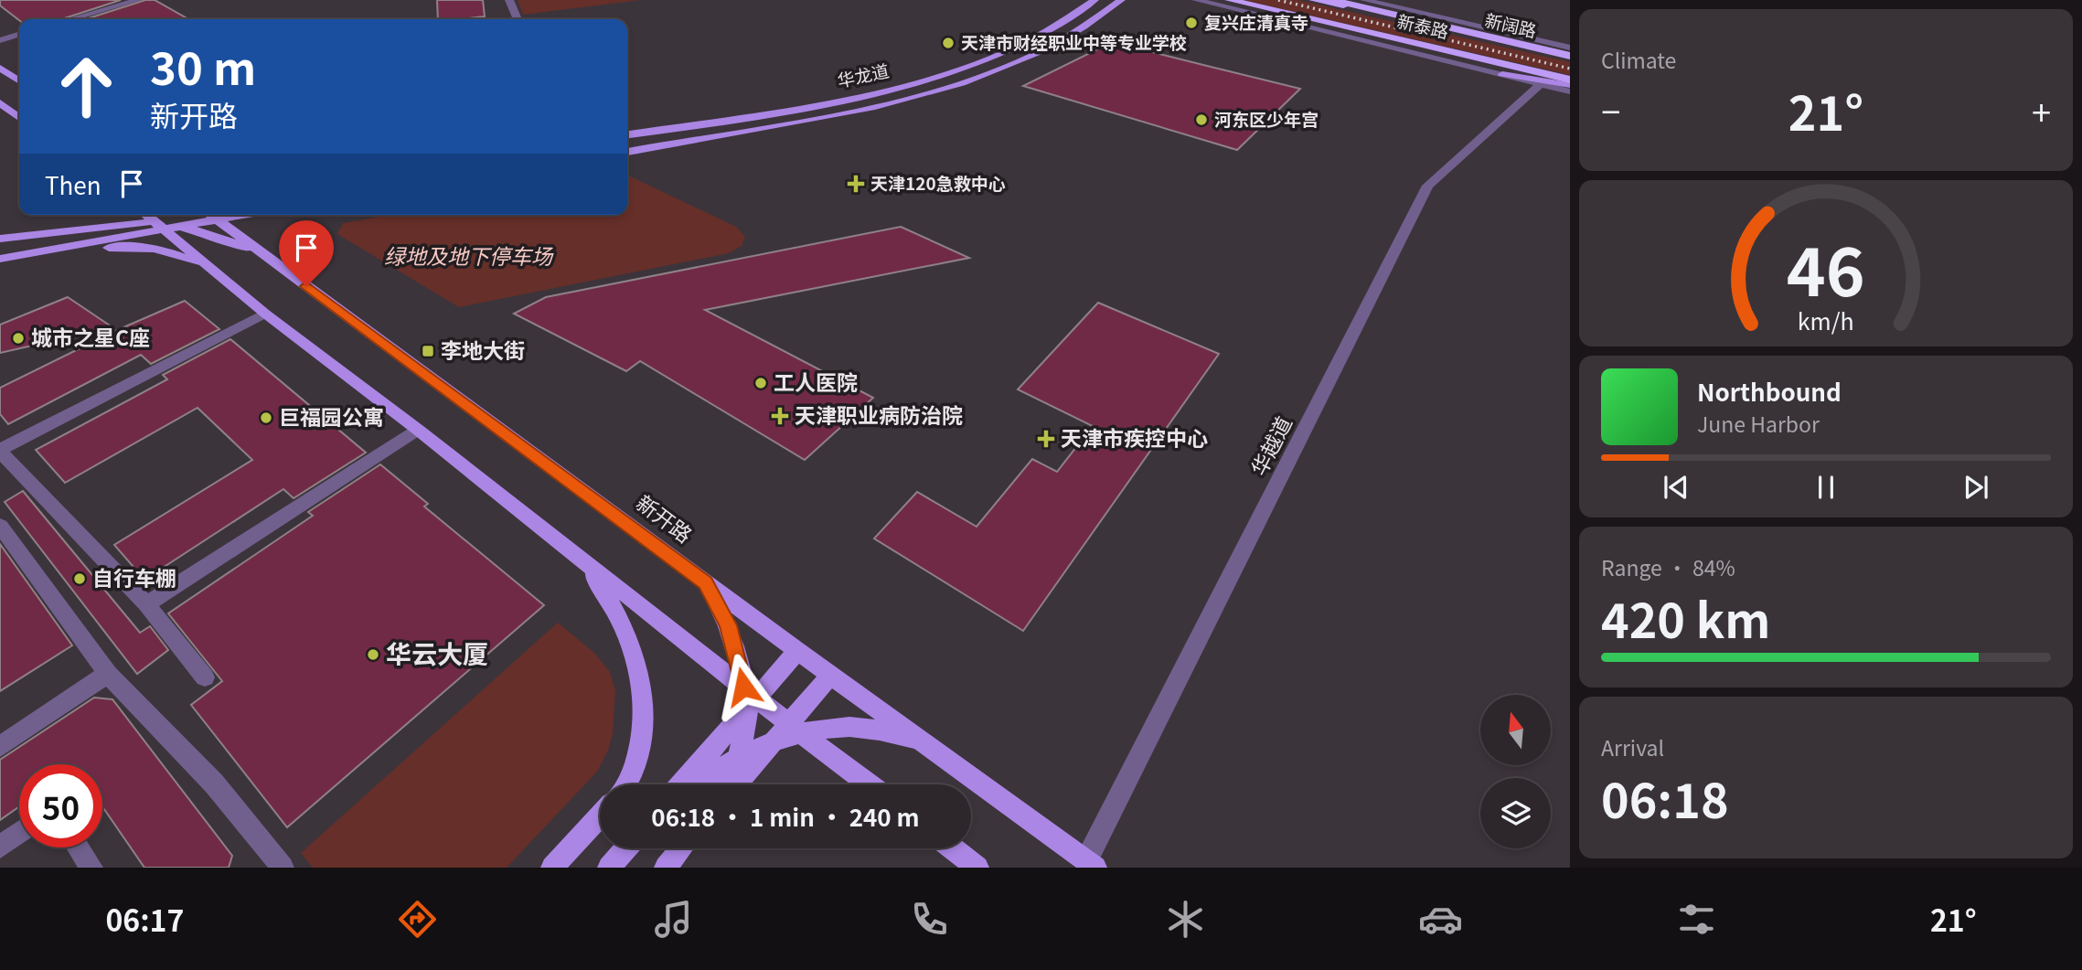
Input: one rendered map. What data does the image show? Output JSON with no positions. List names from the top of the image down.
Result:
{
  "streets": {
    "highway": ["新阔路", "新泰路"],
    "main road": ["华龙道", "新开路"],
    "street": ["华越道"]
  },
  "crossings": [
    ["华越道", "新开路"]
  ],
  "parks": ["绿地及地下停车场"],
  "places": {
    "other": [
      "复兴庄清真寺",
      "天津市财经职业中等专业学校",
      "河东区少年宫",
      "城市之星C座",
      "工人医院",
      "巨福园公寓",
      "自行车棚",
      "华云大厦"
    ],
    "health": ["天津120急救中心", "天津职业病防治院", "天津市疾控中心"],
    "transit": ["李地大街"]
  },
  "north": "top",
  "page": {
    "tile": [
      "Climate",
      ["Range · 84%", "420 km"],
      ["Arrival", "06:18"]
    ],
    "turn": ["30 m", "新开路"],
    "heat": ["−", "21°", "+"],
    "then": "Then",
    "song": ["Northbound", "June Harbor"],
    "limit": "50",
    "trip": "06:18 · 1 min · 240 m",
    "tabs": ["06:17", "21°"],
    "gauge": ["46", "km/h"]
  }
}
